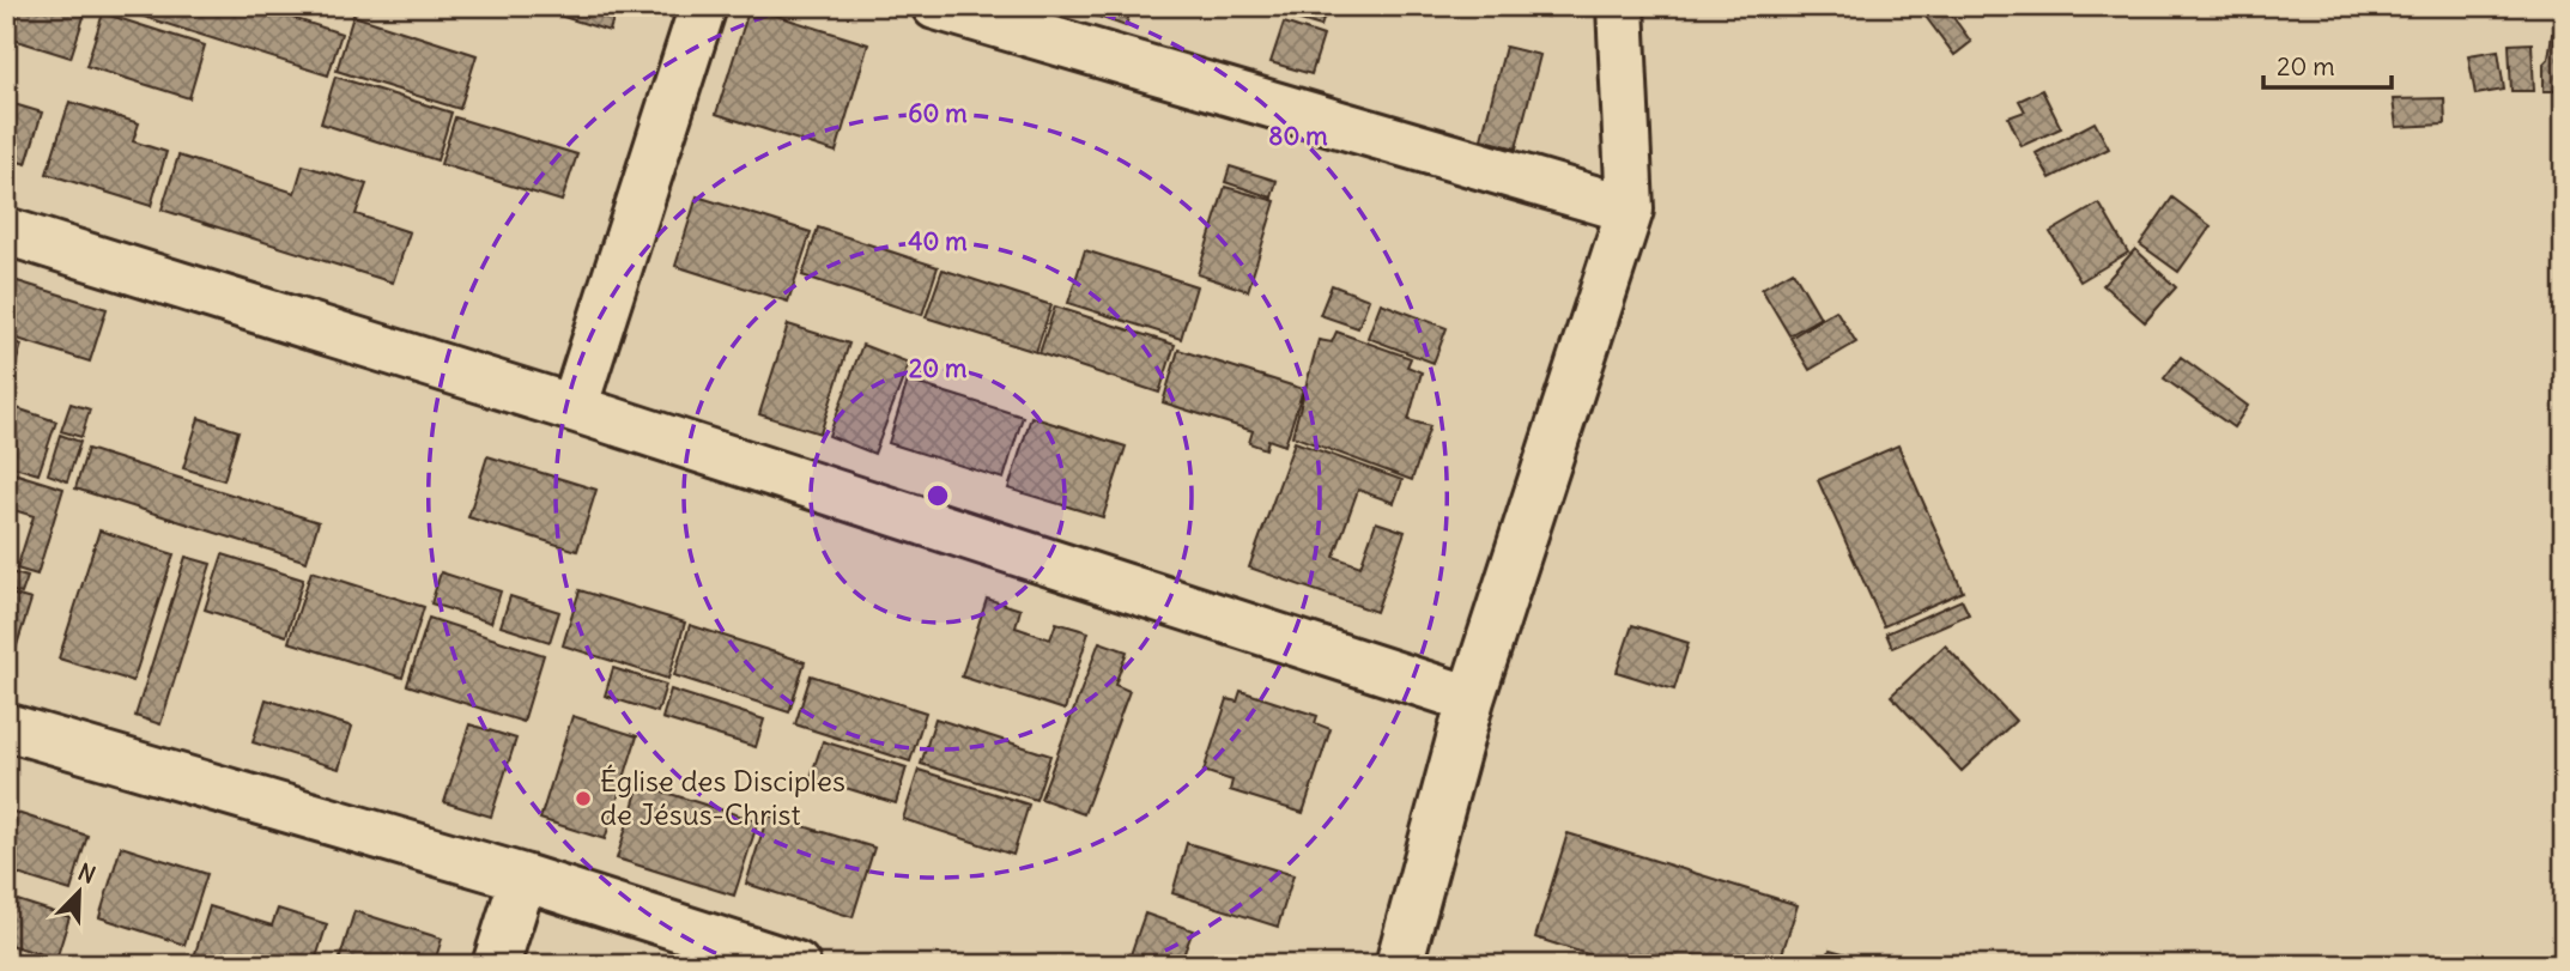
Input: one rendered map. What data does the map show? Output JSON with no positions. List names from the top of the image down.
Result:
{
  "places": ["Église des Disciples de Jésus-Christ"],
  "scale_bar": "20 m",
  "north": "top right",
  "rings": [
    "60 m",
    "80 m",
    "40 m",
    "20 m"
  ]
}
